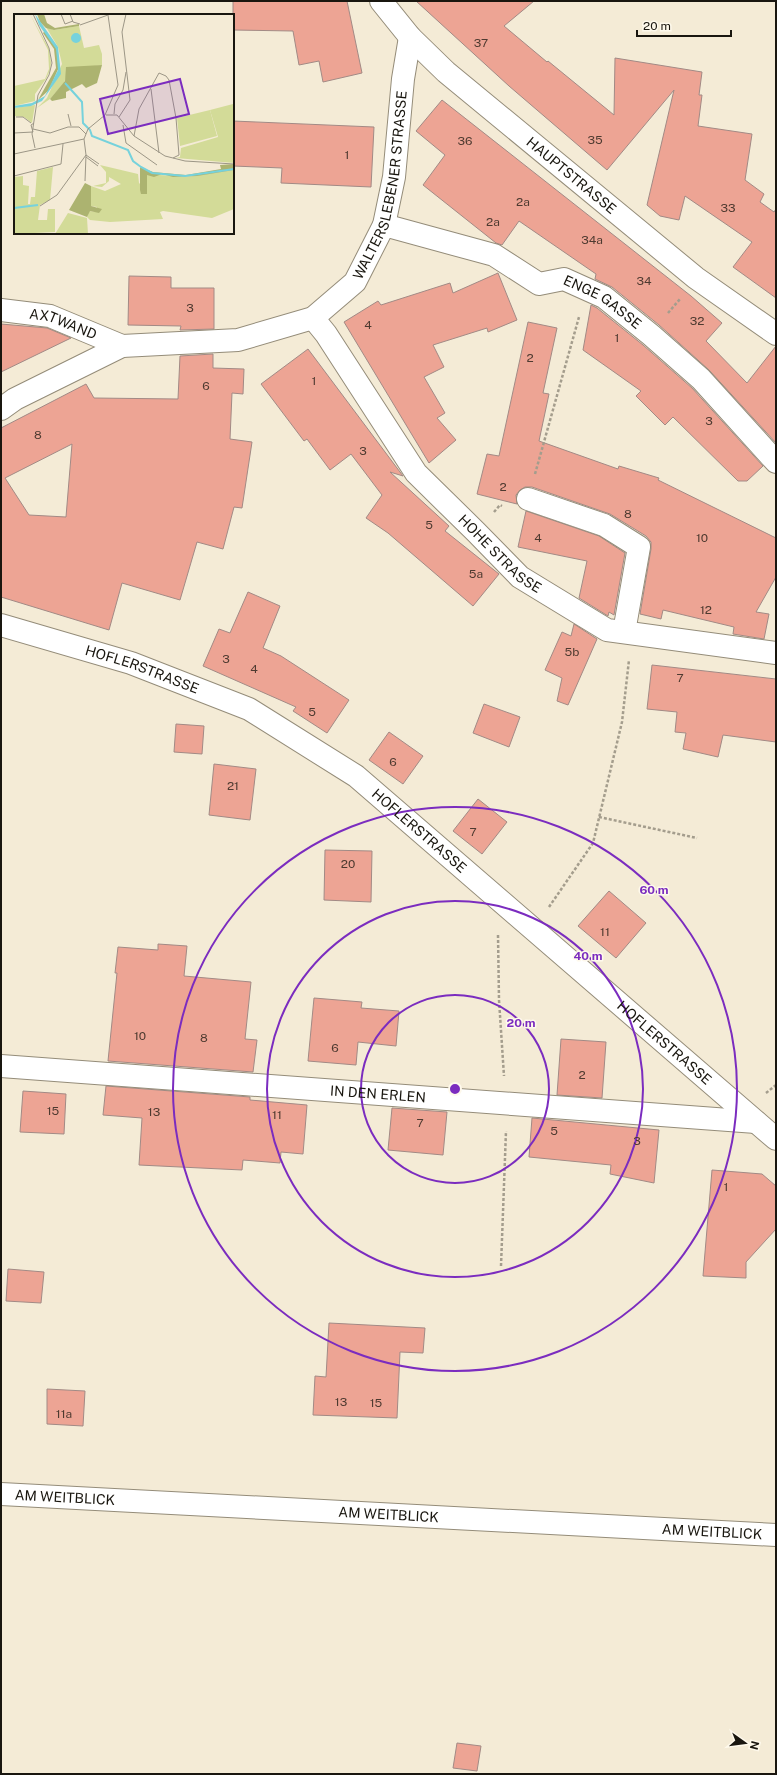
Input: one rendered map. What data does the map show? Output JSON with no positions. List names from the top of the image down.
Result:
{
  "streets": {
    "street": [
      "HAUPTSTRASSE",
      "WALTERSLEBENER STRASSE",
      "ENGE GASSE",
      "AXTWAND",
      "HOHE STRASSE",
      "HOFLERSTRASSE",
      "IN DEN ERLEN",
      "AM WEITBLICK"
    ]
  },
  "crossings": [
    ["HAUPTSTRASSE", "WALTERSLEBENER STRASSE"],
    ["WALTERSLEBENER STRASSE", "ENGE GASSE"],
    ["WALTERSLEBENER STRASSE", "AXTWAND"],
    ["WALTERSLEBENER STRASSE", "HOHE STRASSE"],
    ["HOFLERSTRASSE", "IN DEN ERLEN"]
  ],
  "house_numbers": [
    "37",
    "35",
    "36",
    "1",
    "2a",
    "33",
    "2a",
    "34a",
    "34",
    "3",
    "32",
    "4",
    "1",
    "2",
    "1",
    "6",
    "3",
    "8",
    "3",
    "2",
    "8",
    "5",
    "4",
    "10",
    "5a",
    "12",
    "5b",
    "3",
    "4",
    "7",
    "5",
    "6",
    "21",
    "7",
    "20",
    "11",
    "10",
    "8",
    "6",
    "2",
    "15",
    "13",
    "11",
    "7",
    "5",
    "3",
    "1",
    "13",
    "15",
    "11a"
  ],
  "scale_bar": "20 m",
  "north": "right",
  "rings": ["60 m", "40 m", "20 m"]
}
